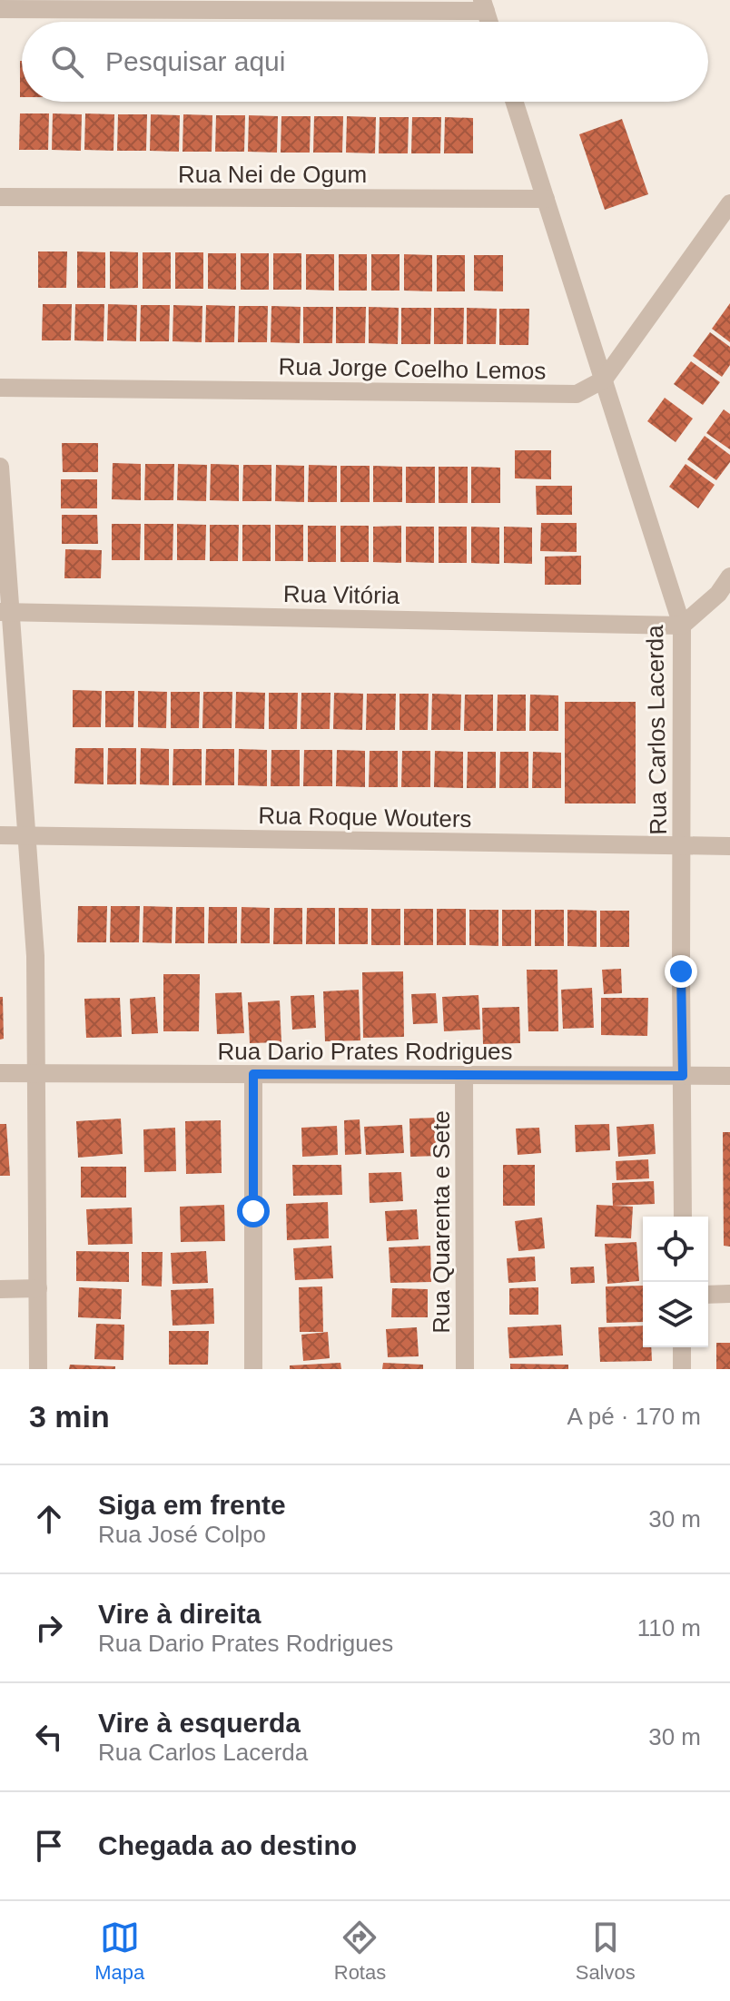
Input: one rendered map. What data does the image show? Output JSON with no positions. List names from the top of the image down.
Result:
{
  "streets": {
    "street": [
      "Rua Nei de Ogum",
      "Rua Jorge Coelho Lemos",
      "Rua Vitória",
      "Rua Carlos Lacerda",
      "Rua Roque Wouters",
      "Rua Dario Prates Rodrigues",
      "Rua Quarenta e Sete"
    ]
  },
  "crossings": [
    ["Rua Nei de Ogum", "Rua Carlos Lacerda"],
    ["Rua Jorge Coelho Lemos", "Rua Carlos Lacerda"],
    ["Rua Vitória", "Rua Carlos Lacerda"],
    ["Rua Carlos Lacerda", "Rua Roque Wouters"],
    ["Rua Carlos Lacerda", "Rua Dario Prates Rodrigues"],
    ["Rua Dario Prates Rodrigues", "Rua Quarenta e Sete"]
  ],
  "page": {
    "search": "Pesquisar aqui",
    "heading": ["3 min", "A pé · 170 m"],
    "list": [
      ["Siga em frente", "Rua José Colpo", "30 m"],
      ["Vire à direita", "Rua Dario Prates Rodrigues", "110 m"],
      ["Vire à esquerda", "Rua Carlos Lacerda", "30 m"],
      "Chegada ao destino"
    ],
    "nav": ["Mapa", "Rotas", "Salvos"]
  }
}
